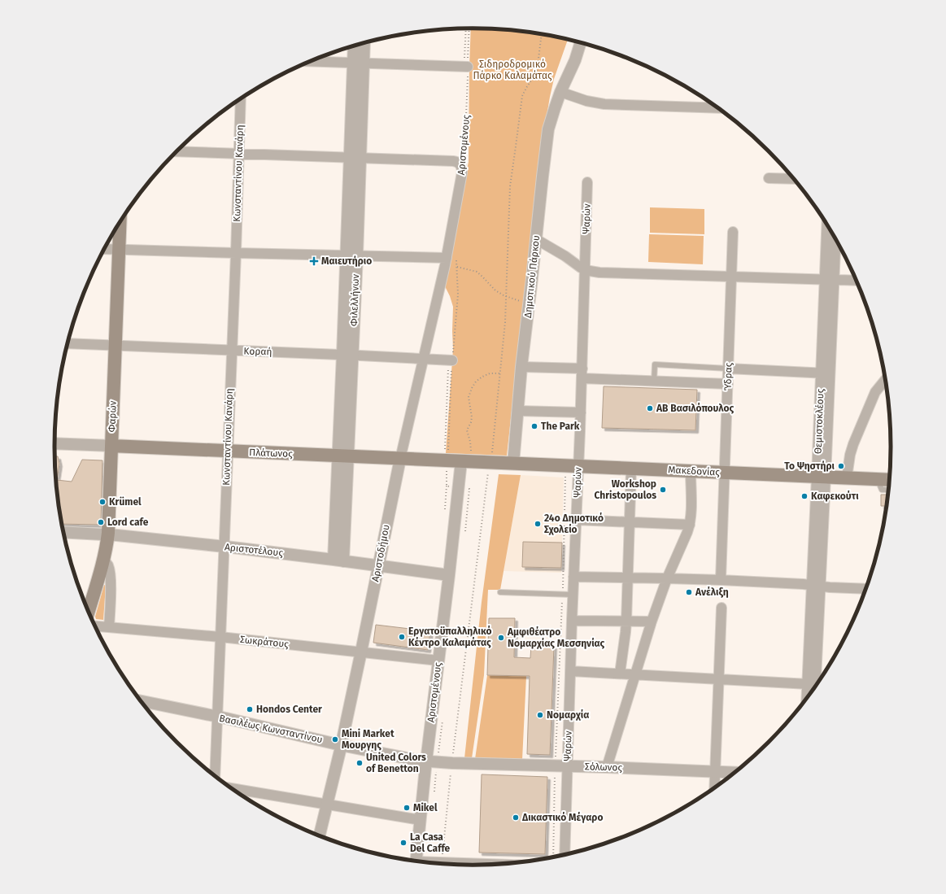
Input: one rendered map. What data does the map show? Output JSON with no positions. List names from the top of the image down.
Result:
{
  "streets": {
    "main road": ["Φαρών", "Πλάτωνος", "Μακεδονίας"],
    "street": [
      "Αριστομένους",
      "Κωνσταντίνου Κανάρη",
      "Ψαρών",
      "Δημοτικού Πάρκου",
      "Φιλελλήνων",
      "Κοραή",
      "Ύδρας",
      "Θεμιστοκλέους",
      "Αριστοτέλους",
      "Αριστοδήμου",
      "Σωκράτους",
      "Βασιλέως Κωνσταντίνου",
      "Σόλωνος"
    ]
  },
  "crossings": [
    ["Αριστομένους", "Πλάτωνος"],
    ["Αριστομένους", "Αριστοτέλους"],
    ["Αριστομένους", "Αριστοδήμου"],
    ["Αριστομένους", "Σωκράτους"],
    ["Αριστομένους", "Βασιλέως Κωνσταντίνου"],
    ["Αριστομένους", "Σόλωνος"],
    ["Κωνσταντίνου Κανάρη", "Κοραή"],
    ["Κωνσταντίνου Κανάρη", "Πλάτωνος"],
    ["Κωνσταντίνου Κανάρη", "Αριστοτέλους"],
    ["Κωνσταντίνου Κανάρη", "Σωκράτους"],
    ["Κωνσταντίνου Κανάρη", "Βασιλέως Κωνσταντίνου"],
    ["Ψαρών", "Μακεδονίας"],
    ["Ψαρών", "Σόλωνος"],
    ["Δημοτικού Πάρκου", "Μακεδονίας"],
    ["Φιλελλήνων", "Κοραή"],
    ["Φιλελλήνων", "Πλάτωνος"],
    ["Φιλελλήνων", "Αριστοτέλους"],
    ["Κοραή", "Φαρών"],
    ["Κοραή", "Αριστοδήμου"],
    ["Ύδρας", "Μακεδονίας"],
    ["Φαρών", "Πλάτωνος"],
    ["Φαρών", "Αριστοτέλους"],
    ["Θεμιστοκλέους", "Μακεδονίας"],
    ["Πλάτωνος", "Μακεδονίας"],
    ["Πλάτωνος", "Αριστοδήμου"],
    ["Αριστοτέλους", "Αριστοδήμου"],
    ["Αριστοδήμου", "Σωκράτους"],
    ["Αριστοδήμου", "Βασιλέως Κωνσταντίνου"],
    ["Βασιλέως Κωνσταντίνου", "Σόλωνος"]
  ],
  "parks": ["Σιδηροδρομικό Πάρκο Καλαμάτας"],
  "places": {
    "health": ["Μαιευτήριο"],
    "other": [
      "ΑΒ Βασιλόπουλος",
      "The Park",
      "Το Ψηστήρι",
      "Workshop Christopoulos",
      "Καφεκούτι",
      "Krümel",
      "Lord cafe",
      "24ο Δημοτικό Σχολείο",
      "Ανέλιξη",
      "Εργατοϋπαλληλικό Κέντρο Καλαμάτας",
      "Αμφιθέατρο Νομαρχίας Μεσσηνίας",
      "Hondos Center",
      "Νομαρχία",
      "Mini Market Μουργης",
      "United Colors of Benetton",
      "Mikel",
      "Δικαστικό Μέγαρο",
      "La Casa Del Caffe"
    ]
  }
}
